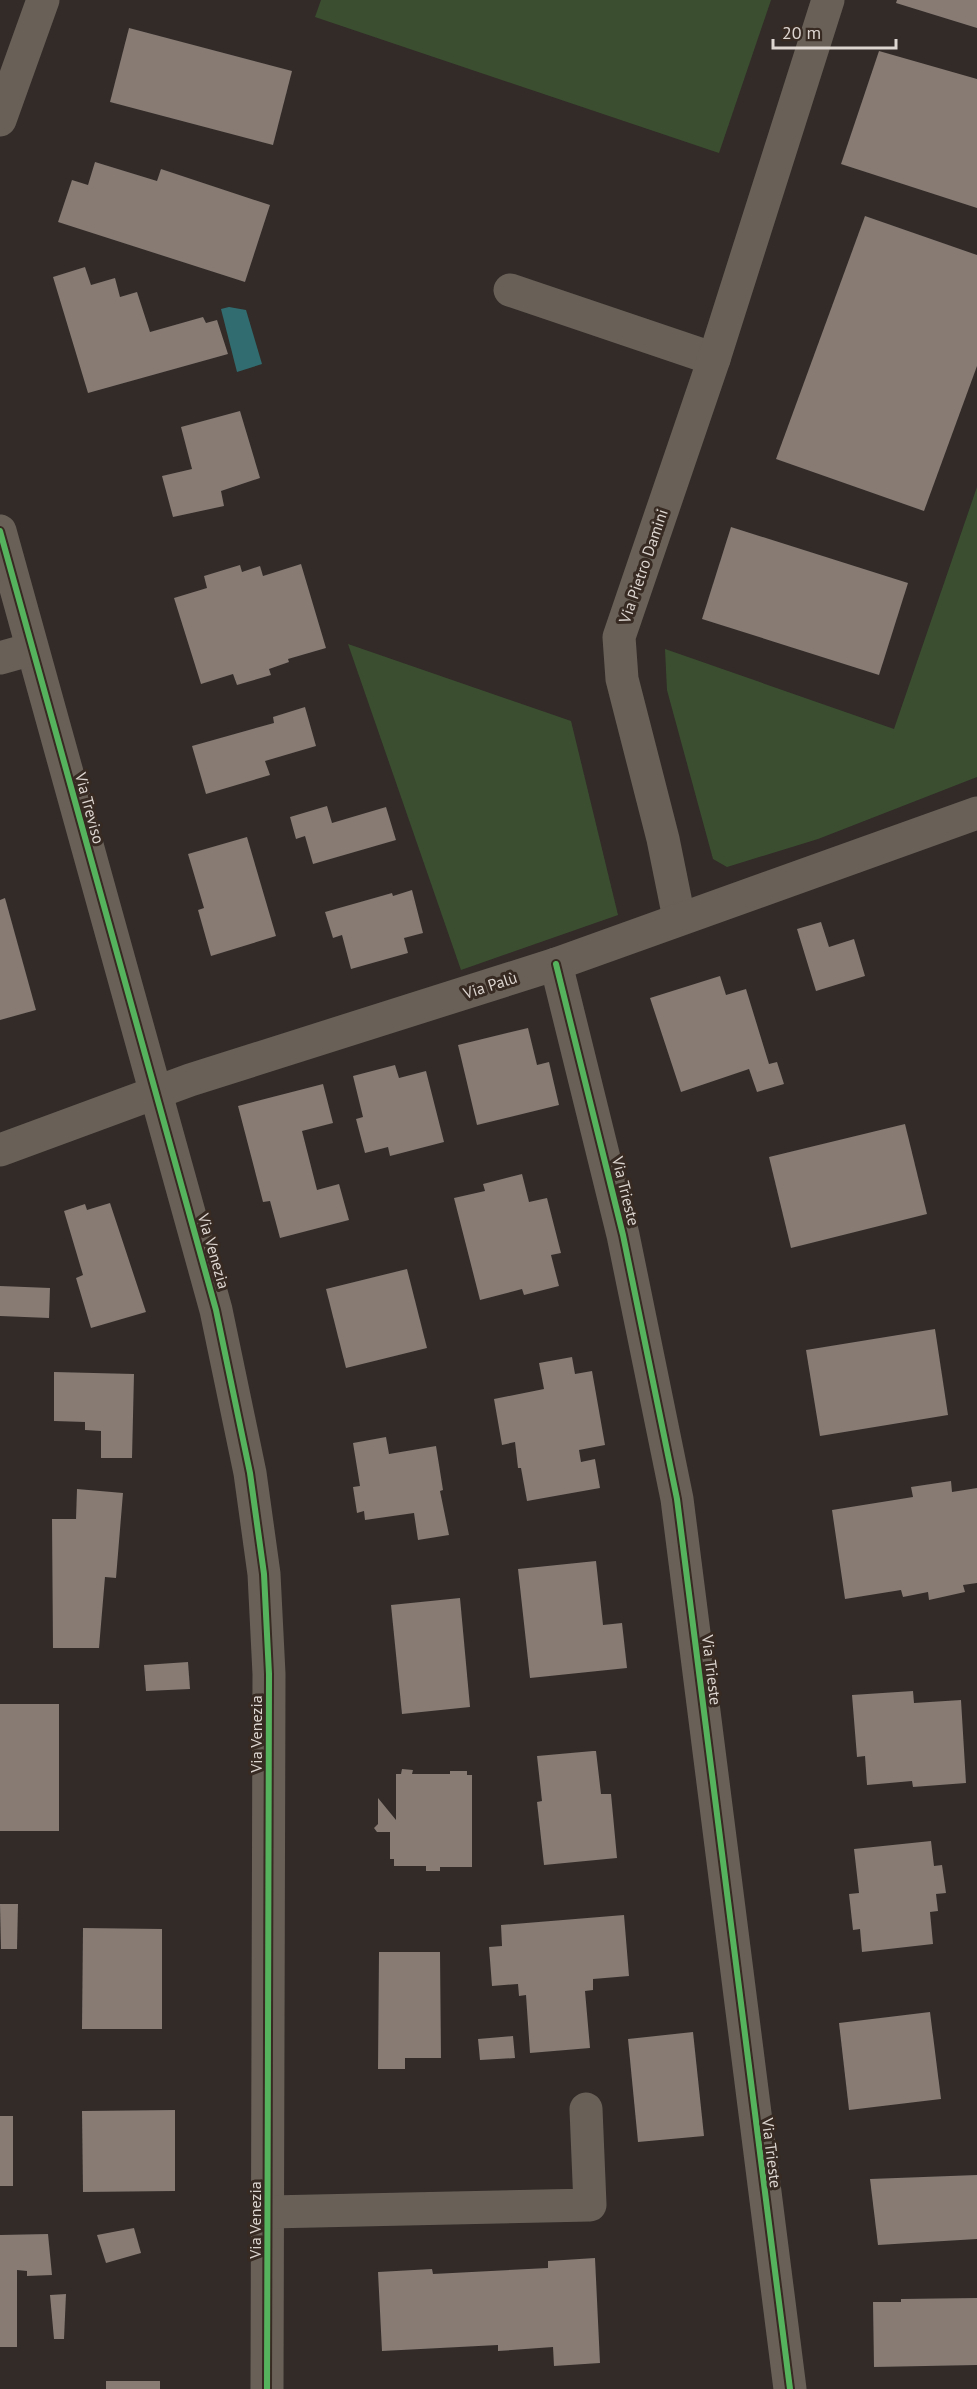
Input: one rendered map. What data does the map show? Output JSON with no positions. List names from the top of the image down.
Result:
{
  "streets": {
    "street": [
      "Via Pietro Damini",
      "Via Treviso",
      "Via Palù",
      "Via Trieste",
      "Via Venezia"
    ]
  },
  "crossings": [
    ["Via Pietro Damini", "Via Palù"],
    ["Via Treviso", "Via Palù"],
    ["Via Treviso", "Via Venezia"],
    ["Via Palù", "Via Trieste"],
    ["Via Palù", "Via Venezia"]
  ],
  "scale_bar": "20 m"
}
